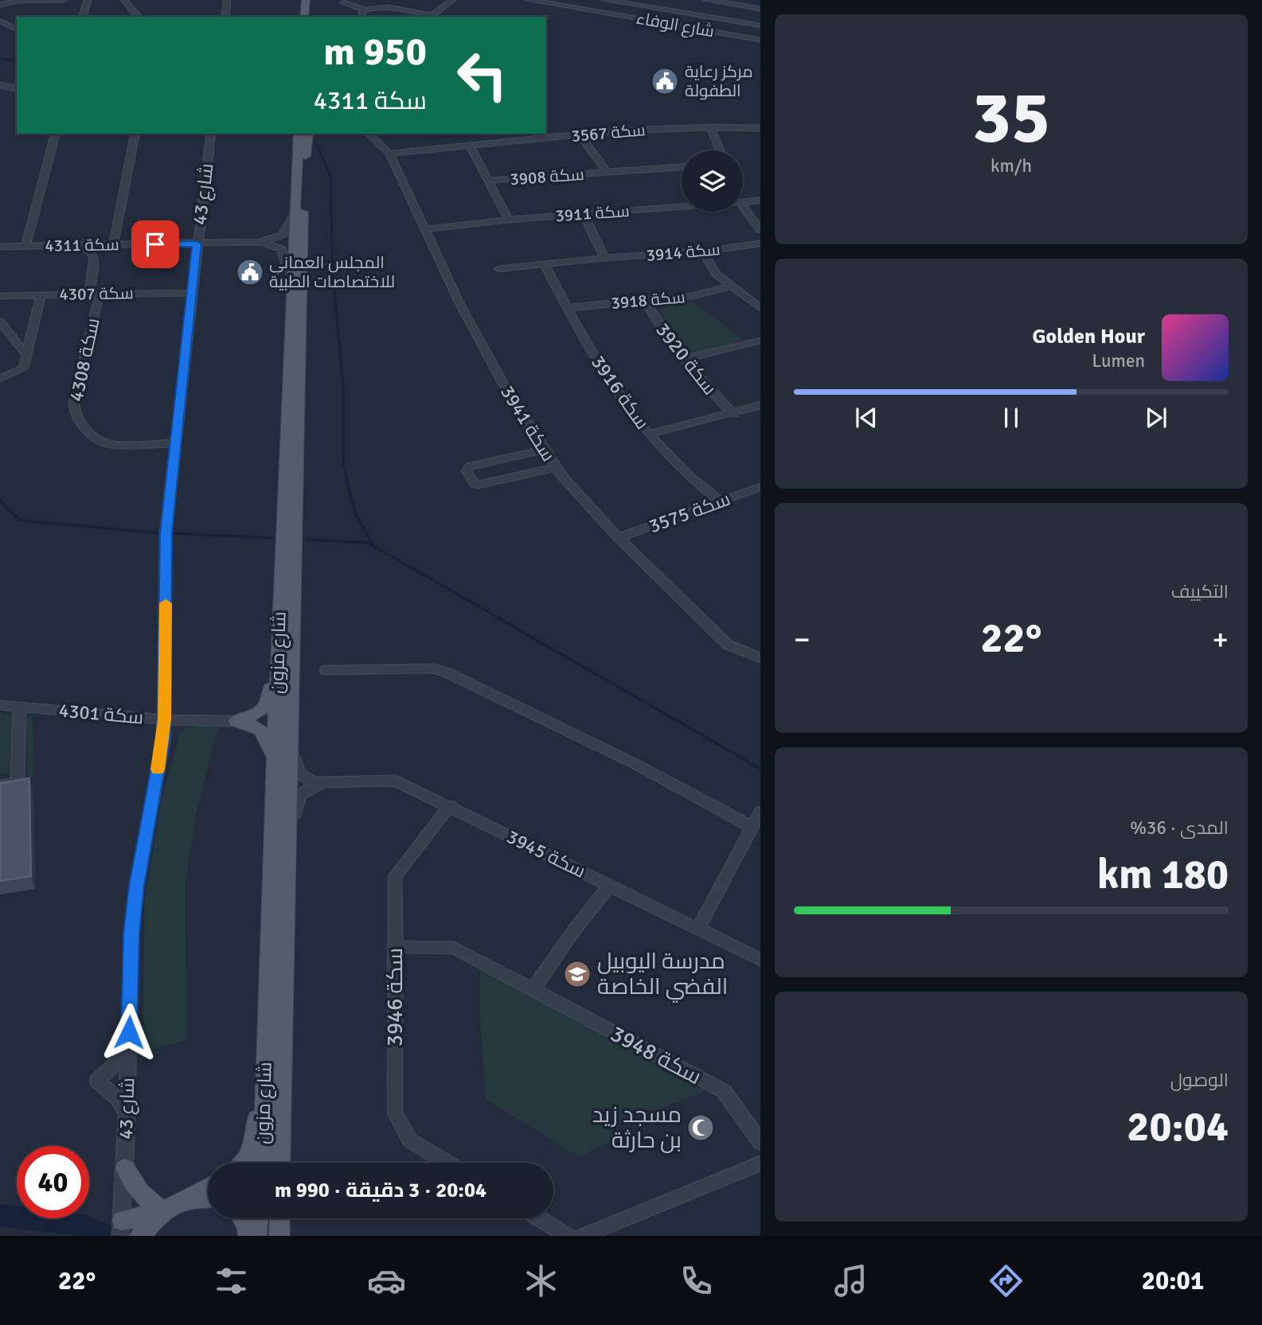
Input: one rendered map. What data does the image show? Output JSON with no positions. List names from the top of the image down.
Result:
{
  "streets": {
    "main road": ["شارع مزون"],
    "street": [
      "شارع الوفاء",
      "سكة 3567",
      "سكة 3908",
      "شارع 43",
      "سكة 3911",
      "سكة 4311",
      "سكة 3914",
      "سكة 4307",
      "سكة 3918",
      "سكة 3920",
      "سكة 4308",
      "سكة 3916",
      "سكة 3941",
      "سكة 3575",
      "سكة 4301",
      "سكة 3945",
      "سكة 3946",
      "سكة 3948"
    ]
  },
  "crossings": [
    ["سكة 3567", "سكة 3908"],
    ["سكة 3567", "سكة 3941"],
    ["شارع 43", "سكة 4311"],
    ["شارع 43", "سكة 4307"],
    ["شارع 43", "سكة 4308"],
    ["شارع 43", "سكة 4301"],
    ["سكة 3911", "سكة 3941"],
    ["سكة 4311", "سكة 4308"],
    ["سكة 3914", "سكة 3916"],
    ["سكة 4307", "سكة 4308"],
    ["سكة 3918", "سكة 3920"],
    ["سكة 3918", "سكة 3916"],
    ["سكة 3916", "سكة 3575"],
    ["سكة 3941", "سكة 3575"],
    ["سكة 3945", "سكة 3946"],
    ["سكة 3946", "سكة 3948"]
  ],
  "places": {
    "public building": ["مركز رعاية الطفولة", "المجلس العماني للاختصاصات الطبية"],
    "school or university": ["مدرسة اليوبيل الفضي الخاصة"],
    "mosque": ["مسجد زيد بن حارثة"]
  },
  "page": {
    "tile": [
      ["35", "km/h"],
      "التكييف",
      ["المدى · 36%", "180 km"],
      ["الوصول", "20:04"]
    ],
    "turn": ["950 m", "سكة 4311"],
    "song": ["Golden Hour", "Lumen"],
    "heat": ["−", "22°", "+"],
    "limit": "40",
    "trip": "20:04 · 3 دقيقة · 990 m",
    "tabs": ["20:01", "22°"]
  }
}
